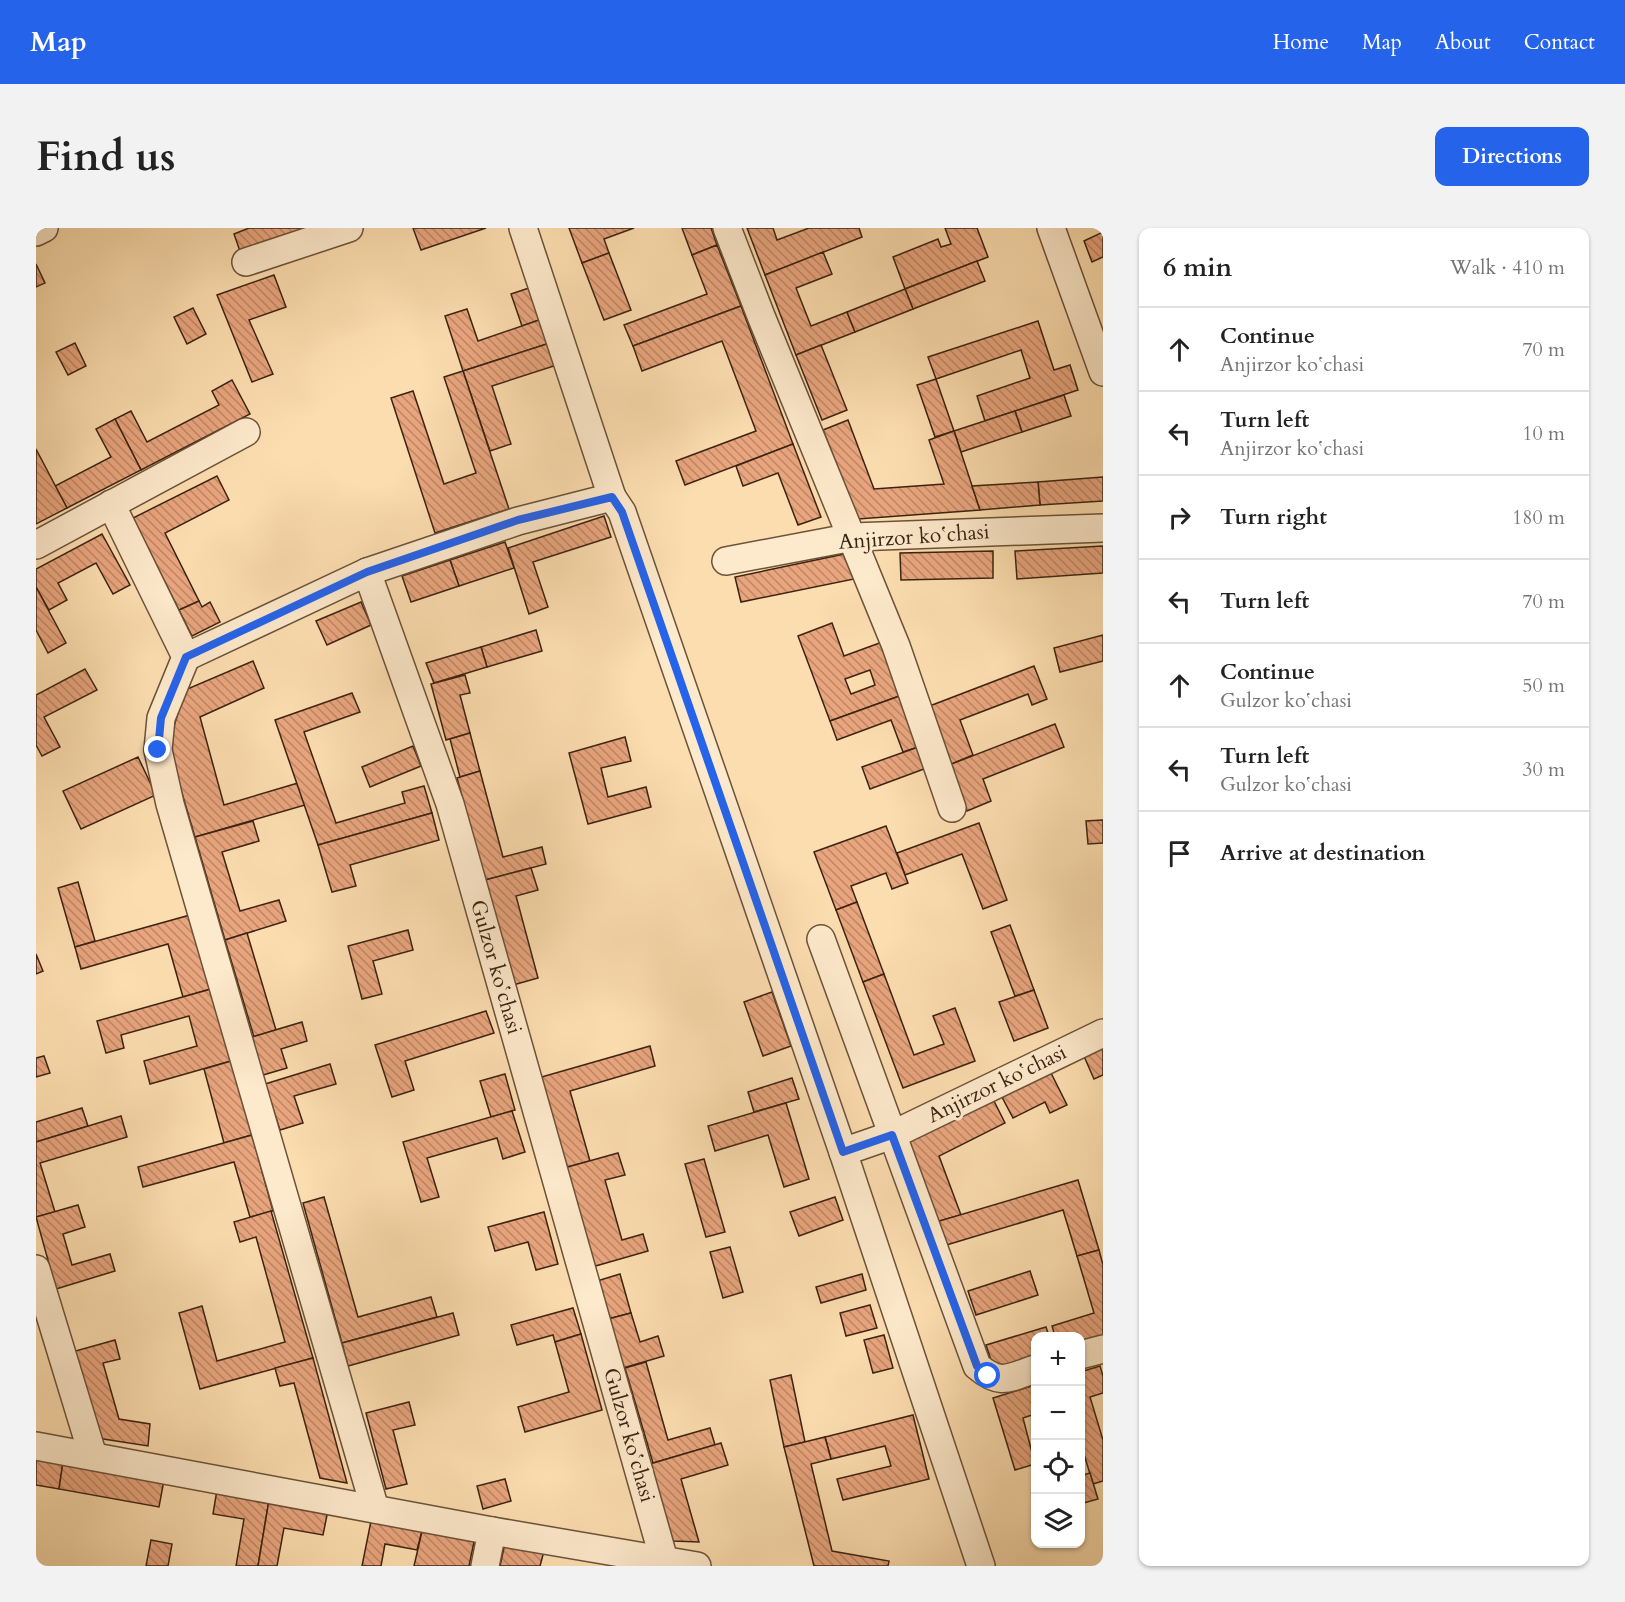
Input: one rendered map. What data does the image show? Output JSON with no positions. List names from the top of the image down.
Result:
{
  "streets": {
    "street": ["Anjirzor koʻchasi", "Gulzor koʻchasi"]
  },
  "page": {
    "header": "Map",
    "nav": [
      "Home",
      "Map",
      "About",
      "Contact"
    ],
    "buttons": "Directions",
    "title": "Find us",
    "heading": ["6 min", "Walk · 410 m"],
    "list": [
      ["Continue", "Anjirzor koʻchasi", "70 m"],
      ["Turn left", "Anjirzor koʻchasi", "10 m"],
      ["Turn right", "180 m"],
      ["Turn left", "70 m"],
      ["Continue", "Gulzor koʻchasi", "50 m"],
      ["Turn left", "Gulzor koʻchasi", "30 m"],
      "Arrive at destination"
    ],
    "map_buttons": ["+", "−"]
  }
}
